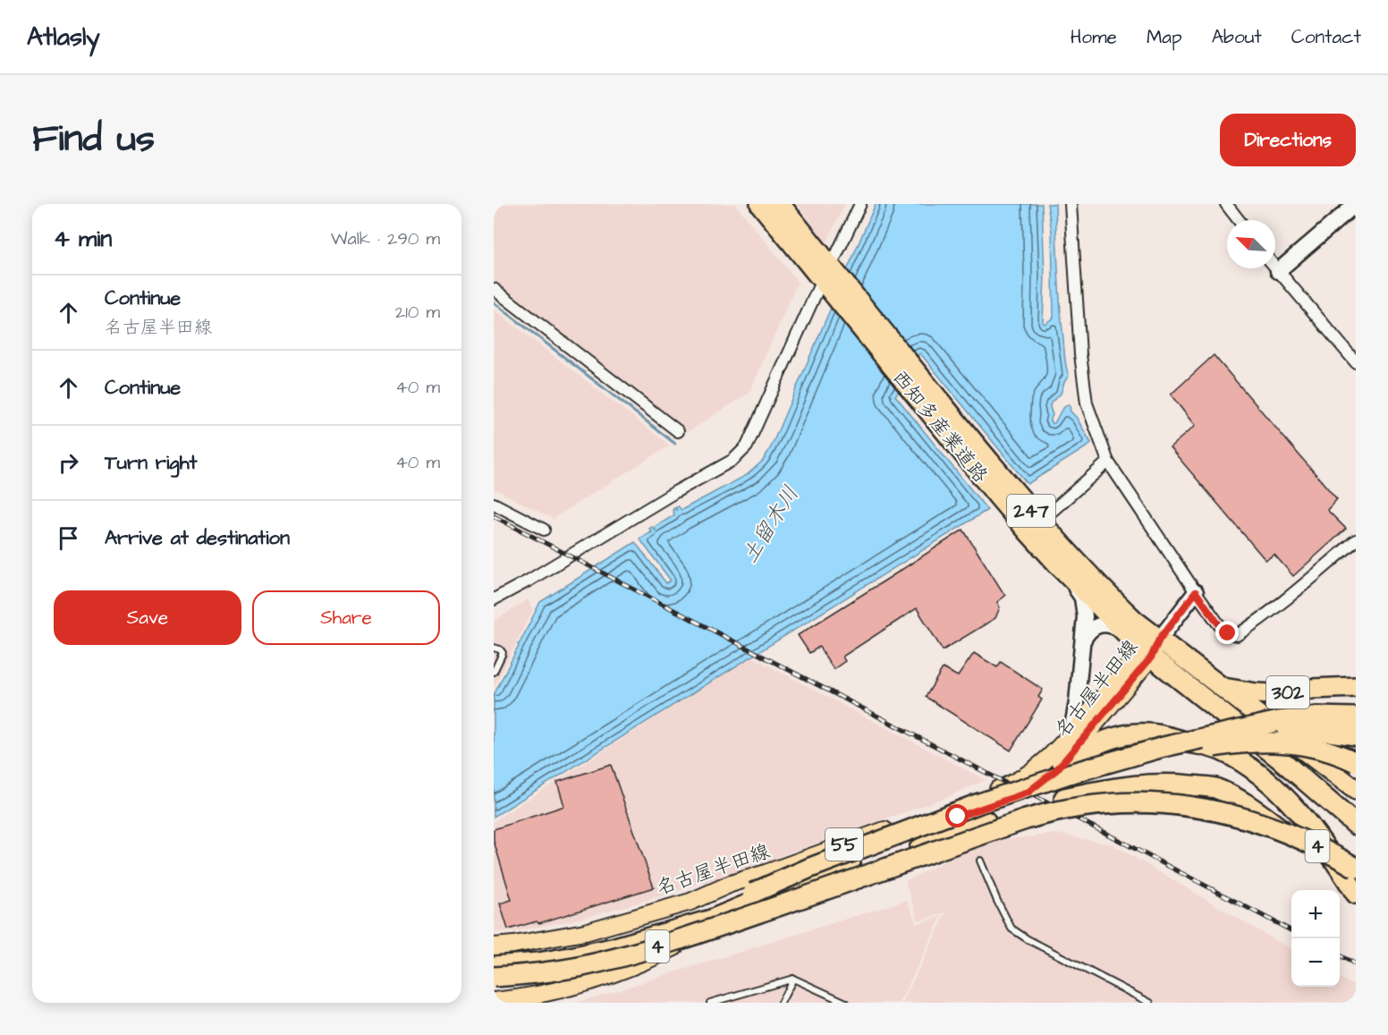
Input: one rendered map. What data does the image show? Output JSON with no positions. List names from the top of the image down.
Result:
{
  "streets": {
    "highway": [
      "西知多産業道路",
      "247",
      "302",
      "4"
    ],
    "main road": ["名古屋半田線", "55"]
  },
  "crossings": [
    ["西知多産業道路", "名古屋半田線"],
    ["西知多産業道路", "302"],
    ["名古屋半田線", "4"]
  ],
  "water": ["土留木川"],
  "north": "top left",
  "page": {
    "header": "Atlasly",
    "nav": [
      "Home",
      "Map",
      "About",
      "Contact"
    ],
    "title": "Find us",
    "buttons": [
      "Directions",
      ["Save", "Share"]
    ],
    "heading": ["4 min", "Walk · 290 m"],
    "list": [
      ["Continue", "名古屋半田線", "210 m"],
      ["Continue", "40 m"],
      ["Turn right", "40 m"],
      "Arrive at destination"
    ],
    "map_buttons": ["+", "−"]
  }
}
